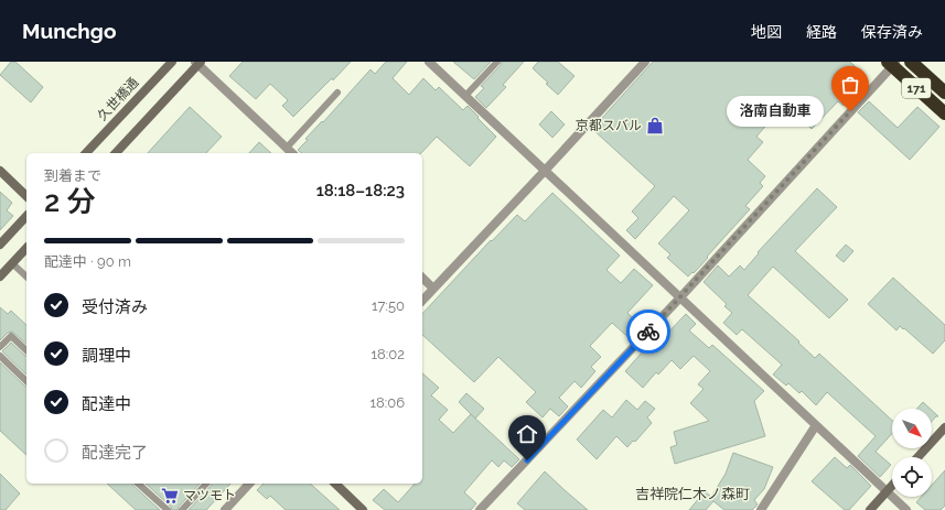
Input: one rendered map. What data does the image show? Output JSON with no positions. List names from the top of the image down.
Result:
{
  "streets": {
    "highway": ["171"],
    "street": ["久世橋通"]
  },
  "districts": ["吉祥院仁木ノ森町"],
  "places": {
    "other": ["洛南自動車"],
    "shop": ["京都スバル"],
    "supermarket": ["マツモト"]
  },
  "north": "bottom right",
  "page": {
    "header": "Munchgo",
    "nav": ["地図", "経路", "保存済み"],
    "bubble": "洛南自動車",
    "heading": ["2 分", "到着まで", "18:18–18:23"],
    "bar": "配達中 · 90 m",
    "list": [
      ["受付済み", "17:50"],
      ["調理中", "18:02"],
      ["配達中", "18:06"],
      "配達完了"
    ]
  }
}
